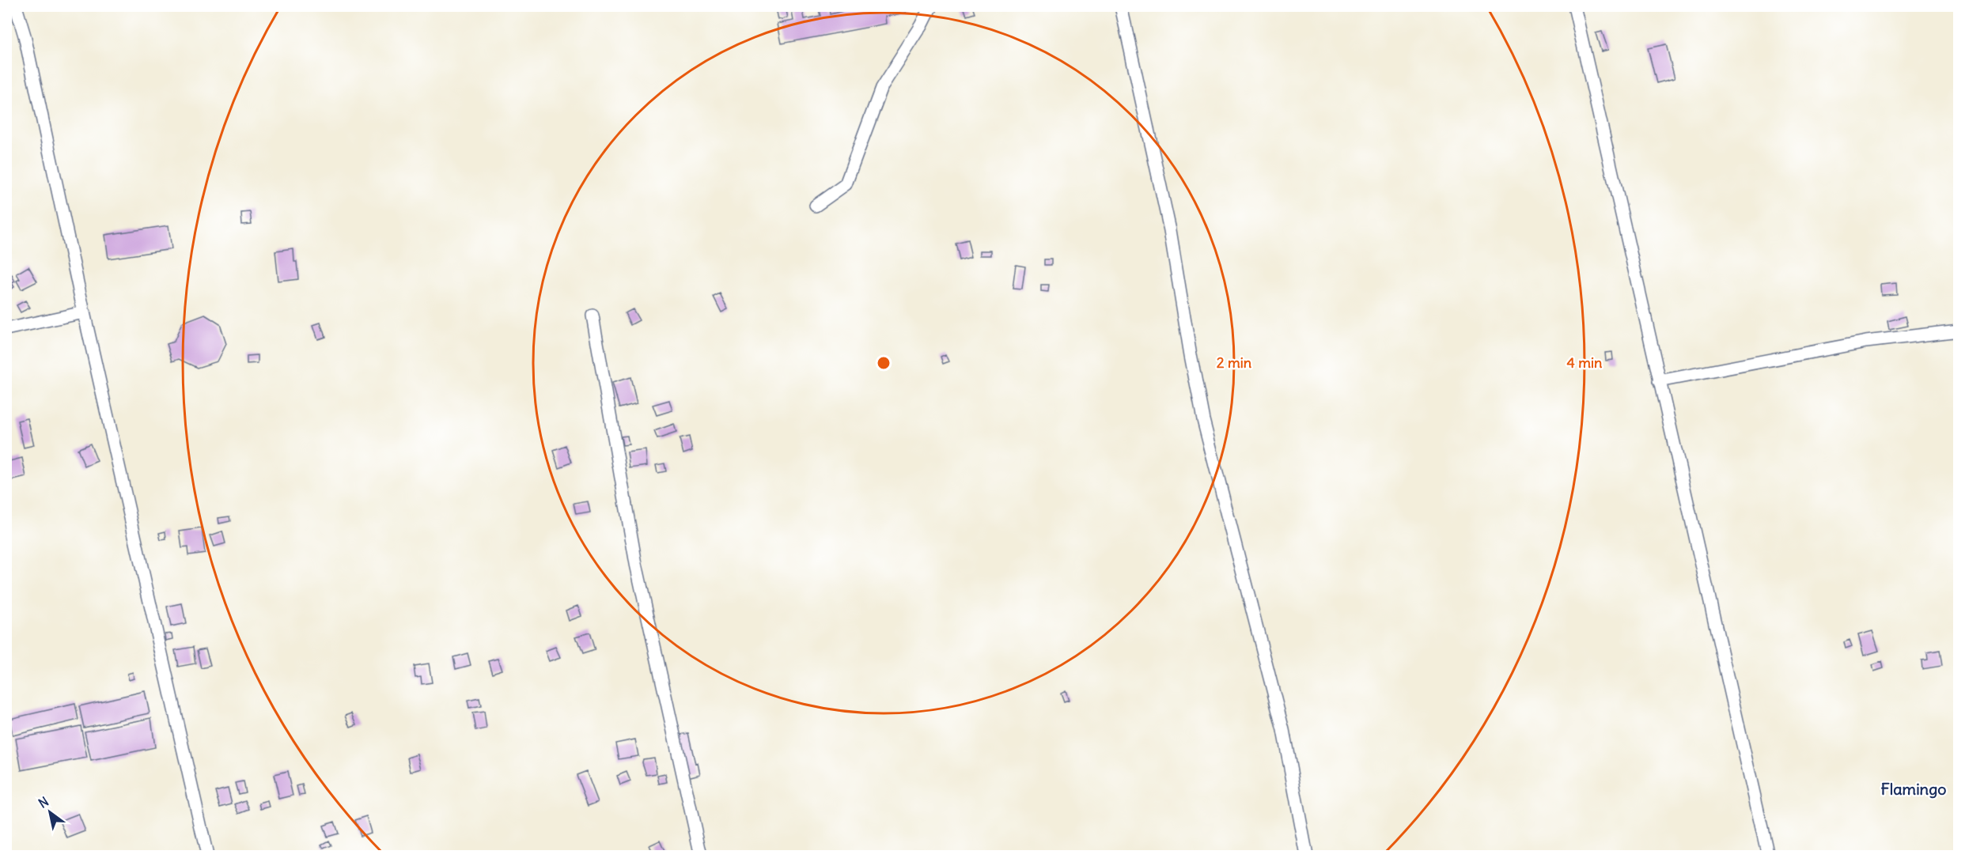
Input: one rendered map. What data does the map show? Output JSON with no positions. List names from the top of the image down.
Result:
{
  "districts": ["Flamingo"],
  "north": "top left",
  "rings": ["2 min", "4 min"]
}
